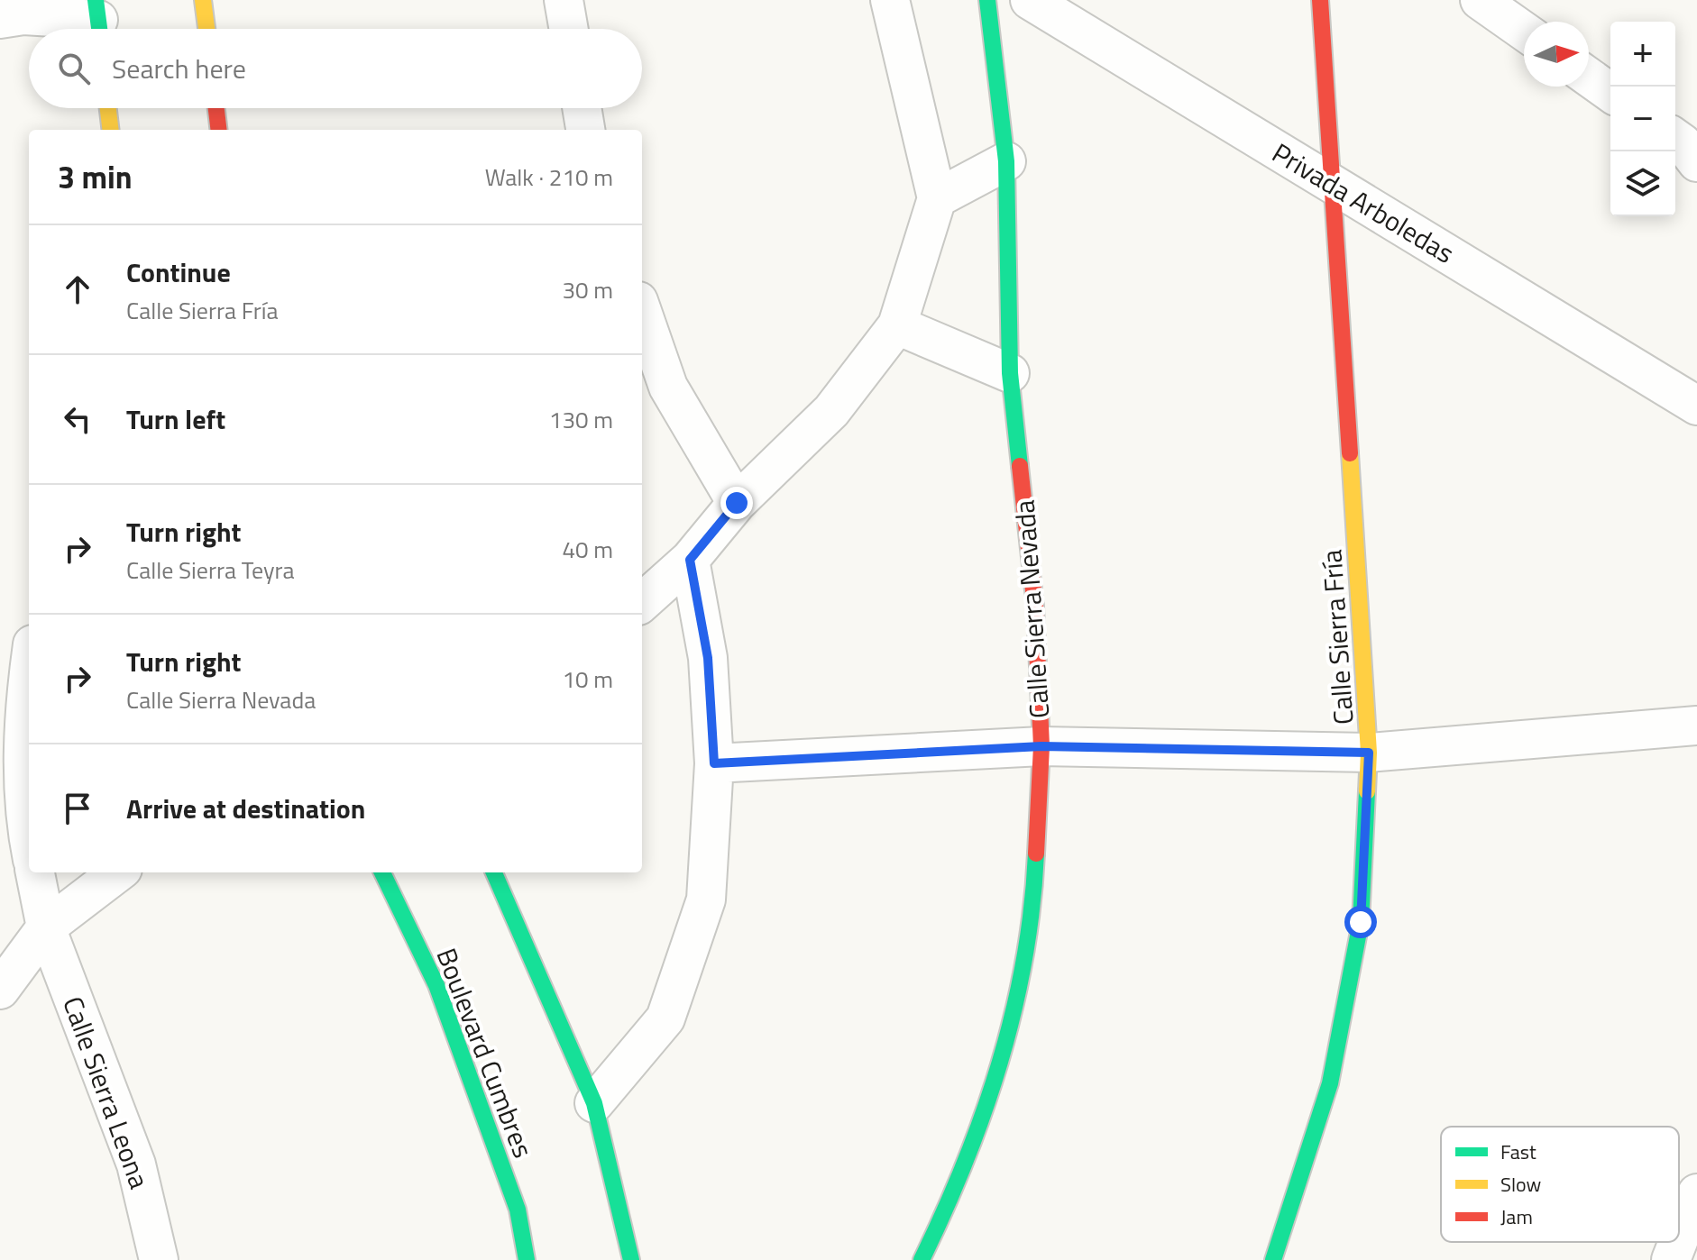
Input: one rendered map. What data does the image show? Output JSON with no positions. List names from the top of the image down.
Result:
{
  "streets": {
    "street": [
      "Privada Arboledas",
      "Calle Sierra Nevada",
      "Calle Sierra Fría",
      "Boulevard Cumbres",
      "Calle Sierra Leona"
    ]
  },
  "legend": ["Fast", "Slow", "Jam"],
  "north": "right",
  "page": {
    "map_buttons": ["+", "−"],
    "search": "Search here",
    "heading": ["3 min", "Walk · 210 m"],
    "list": [
      ["Continue", "Calle Sierra Fría", "30 m"],
      ["Turn left", "130 m"],
      ["Turn right", "Calle Sierra Teyra", "40 m"],
      ["Turn right", "Calle Sierra Nevada", "10 m"],
      "Arrive at destination"
    ]
  }
}
